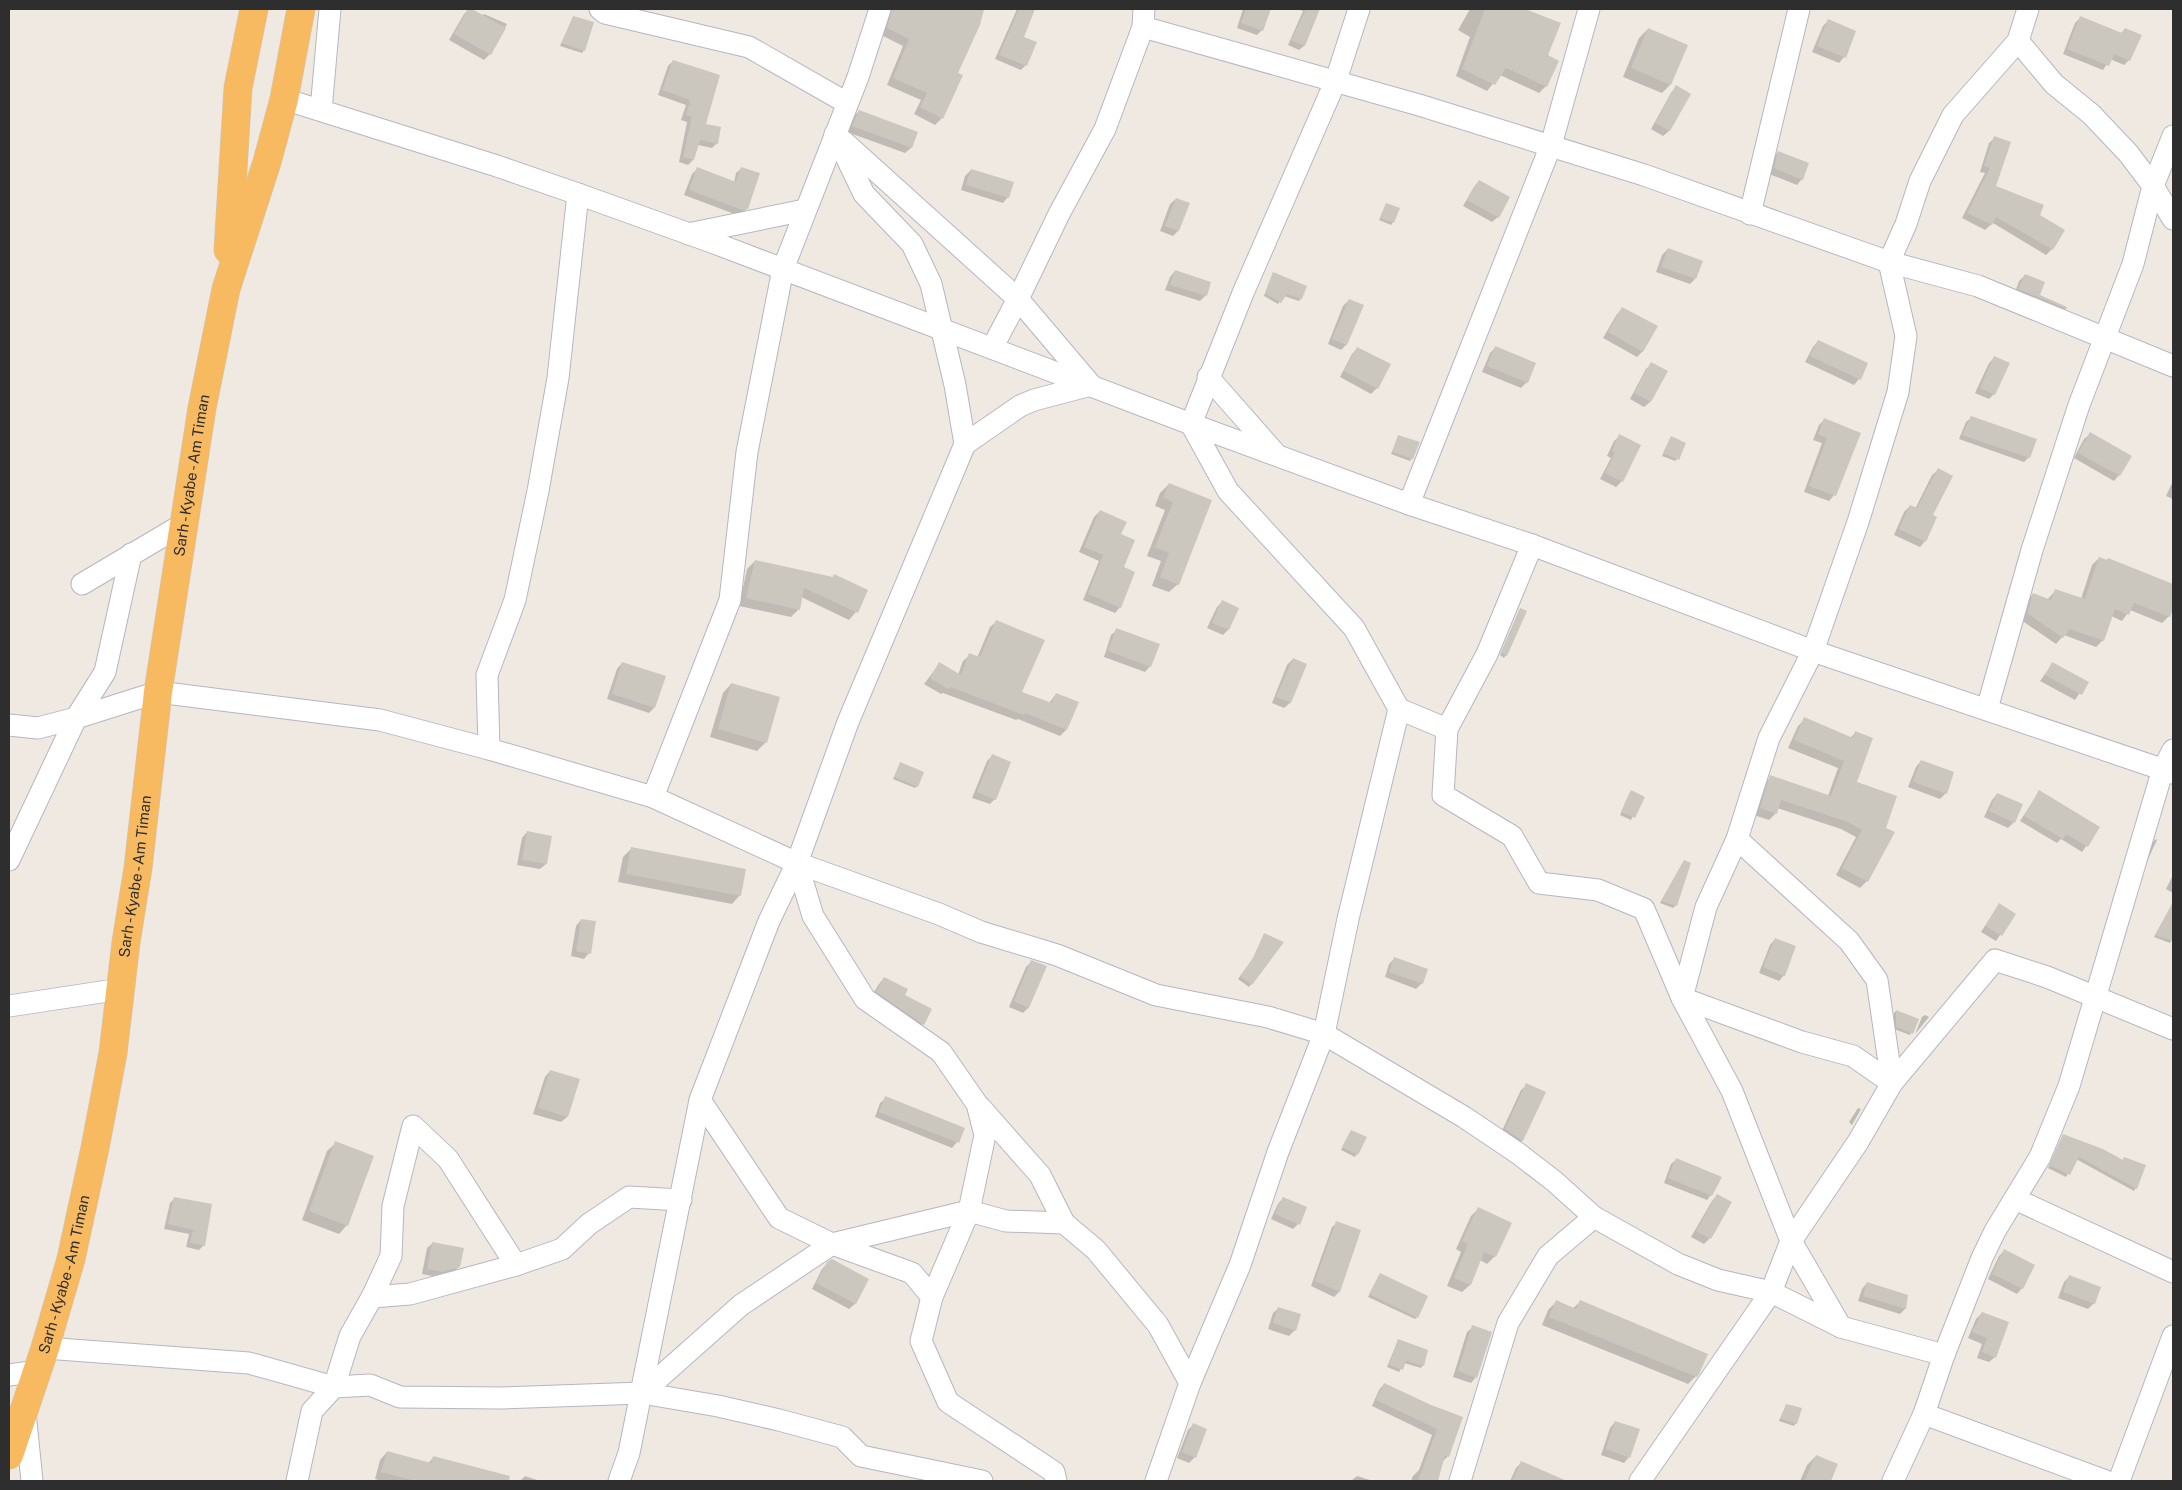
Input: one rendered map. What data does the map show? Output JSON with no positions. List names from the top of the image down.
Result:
{
  "streets": {
    "highway": ["Sarh - Kyabe - Am Timan"]
  }
}
